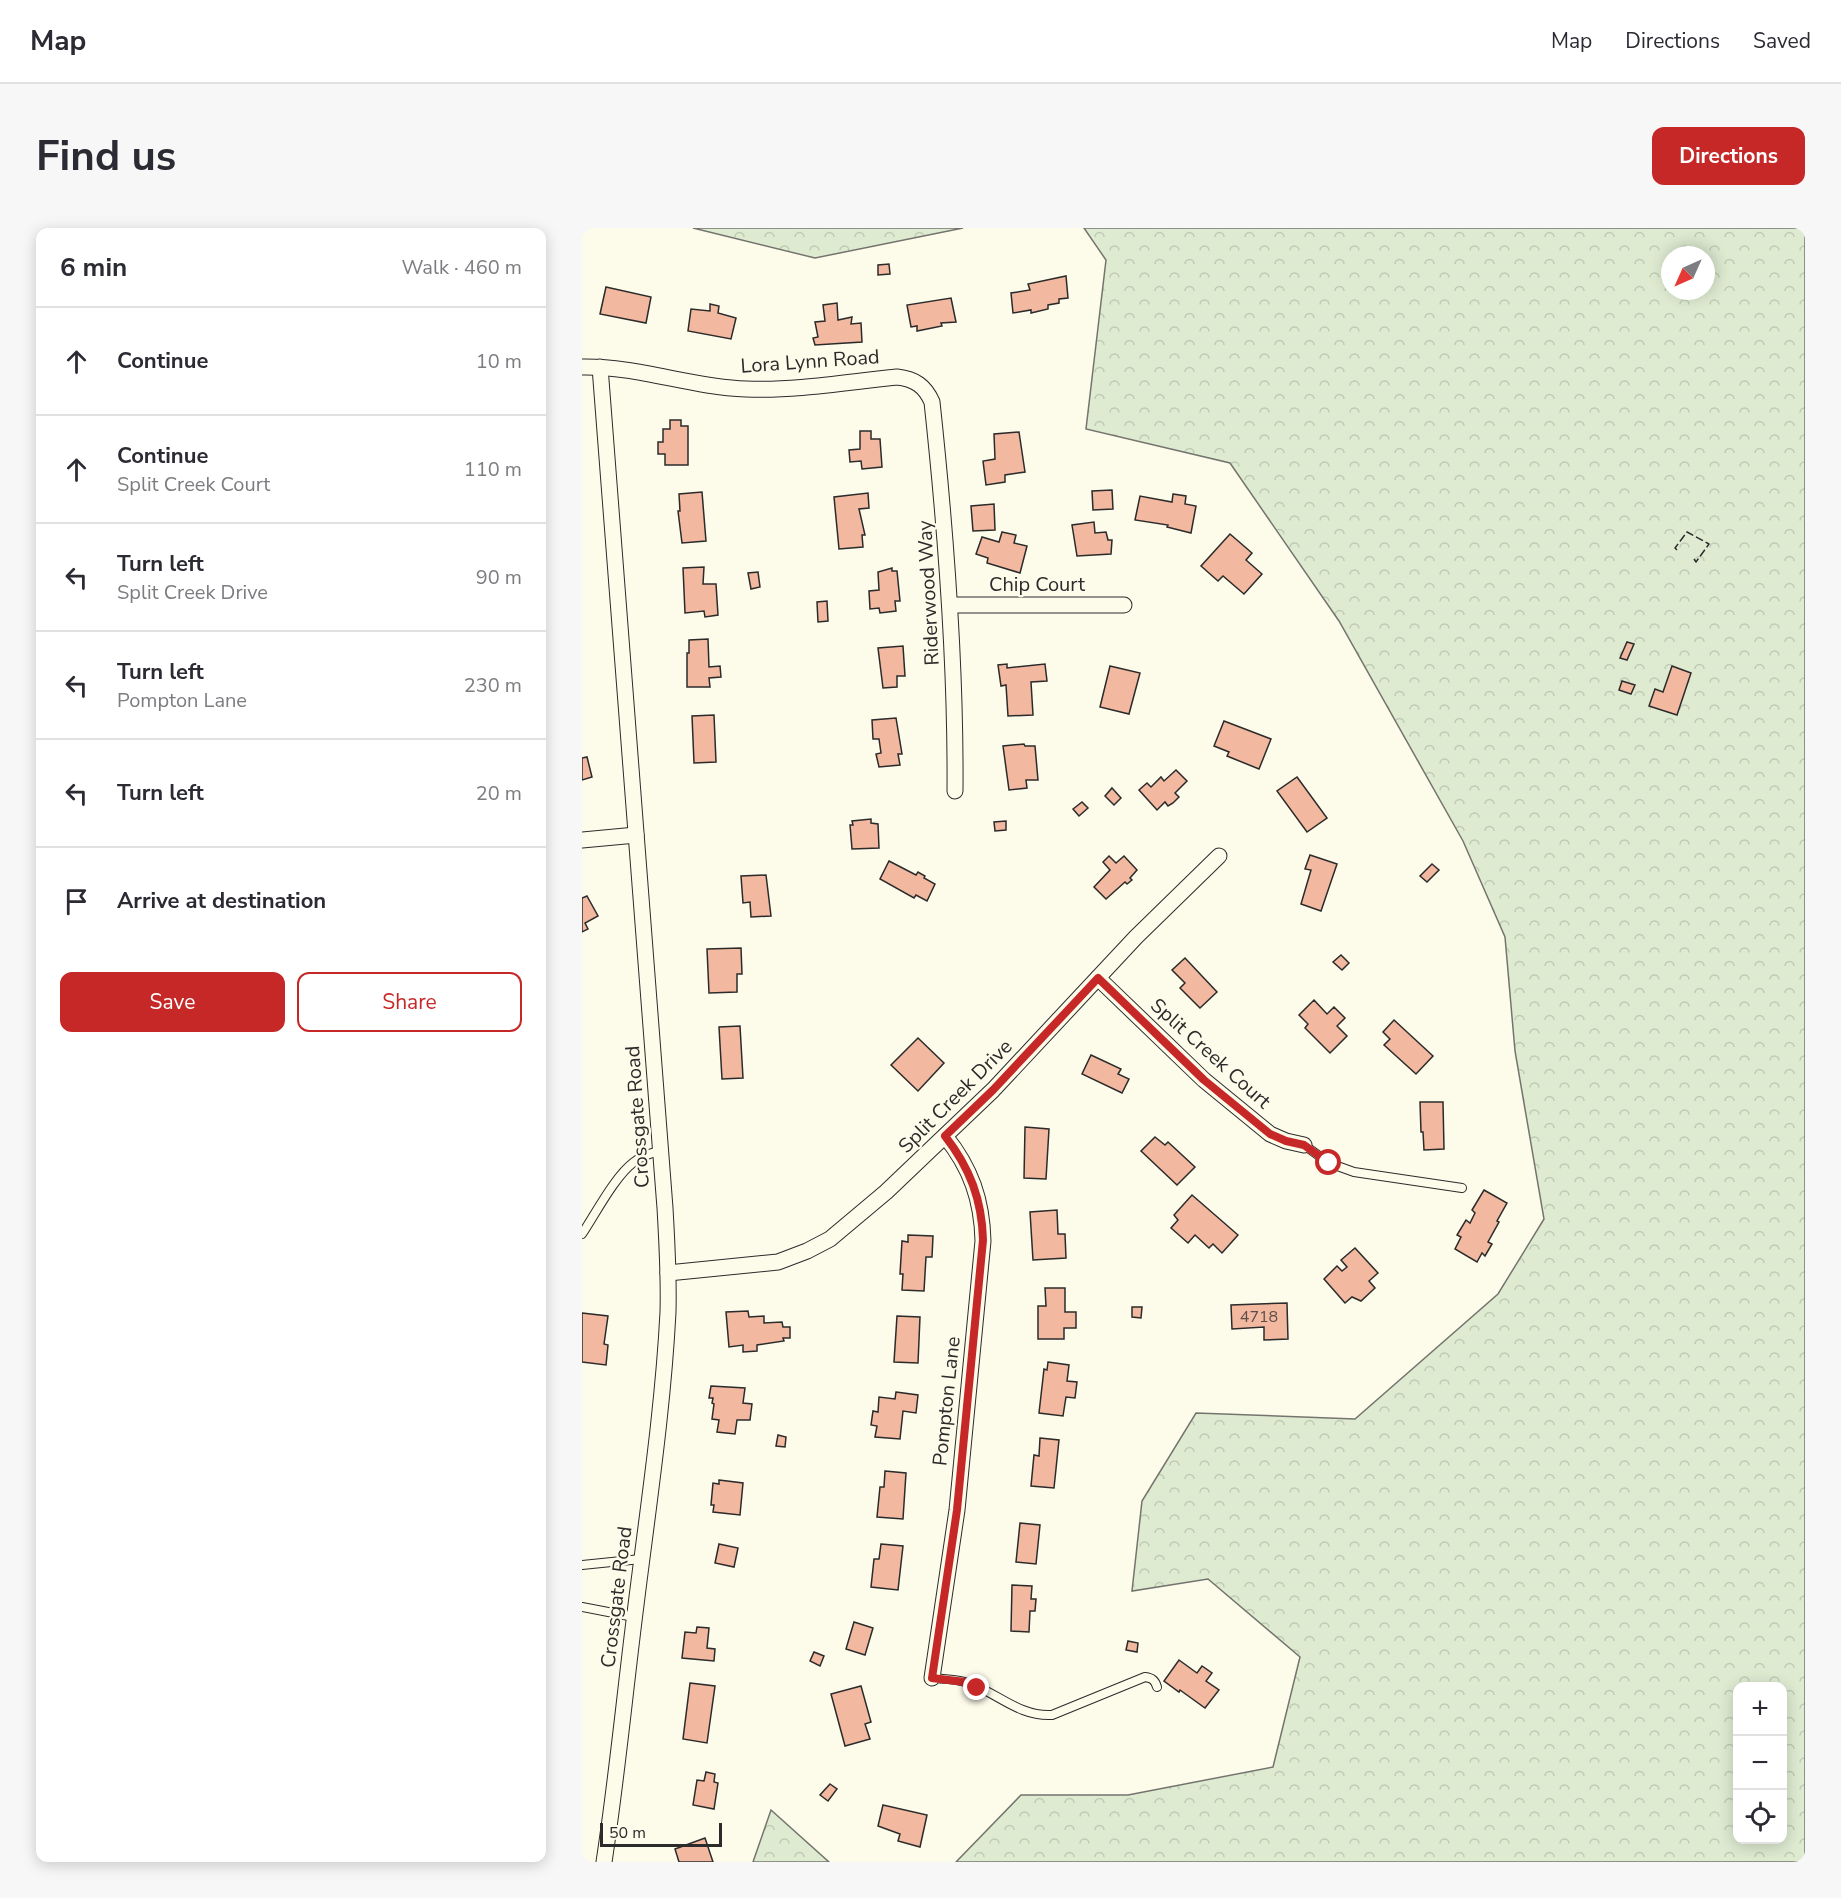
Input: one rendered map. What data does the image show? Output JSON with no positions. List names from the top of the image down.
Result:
{
  "streets": {
    "street": [
      "Lora Lynn Road",
      "Chip Court",
      "Riderwood Way",
      "Split Creek Court",
      "Split Creek Drive",
      "Crossgate Road",
      "Pompton Lane"
    ]
  },
  "crossings": [
    ["Lora Lynn Road", "Riderwood Way"],
    ["Lora Lynn Road", "Crossgate Road"],
    ["Chip Court", "Riderwood Way"],
    ["Split Creek Court", "Split Creek Drive"],
    ["Split Creek Drive", "Crossgate Road"],
    ["Split Creek Drive", "Pompton Lane"]
  ],
  "house_numbers": ["4718"],
  "scale_bar": "50 m",
  "north": "bottom left",
  "page": {
    "header": "Map",
    "nav": ["Map", "Directions", "Saved"],
    "buttons": [
      "Directions",
      ["Save", "Share"]
    ],
    "title": "Find us",
    "heading": ["6 min", "Walk · 460 m"],
    "list": [
      ["Continue", "10 m"],
      ["Continue", "Split Creek Court", "110 m"],
      ["Turn left", "Split Creek Drive", "90 m"],
      ["Turn left", "Pompton Lane", "230 m"],
      ["Turn left", "20 m"],
      "Arrive at destination"
    ],
    "map_buttons": ["+", "−"],
    "scale": "50 m"
  }
}
